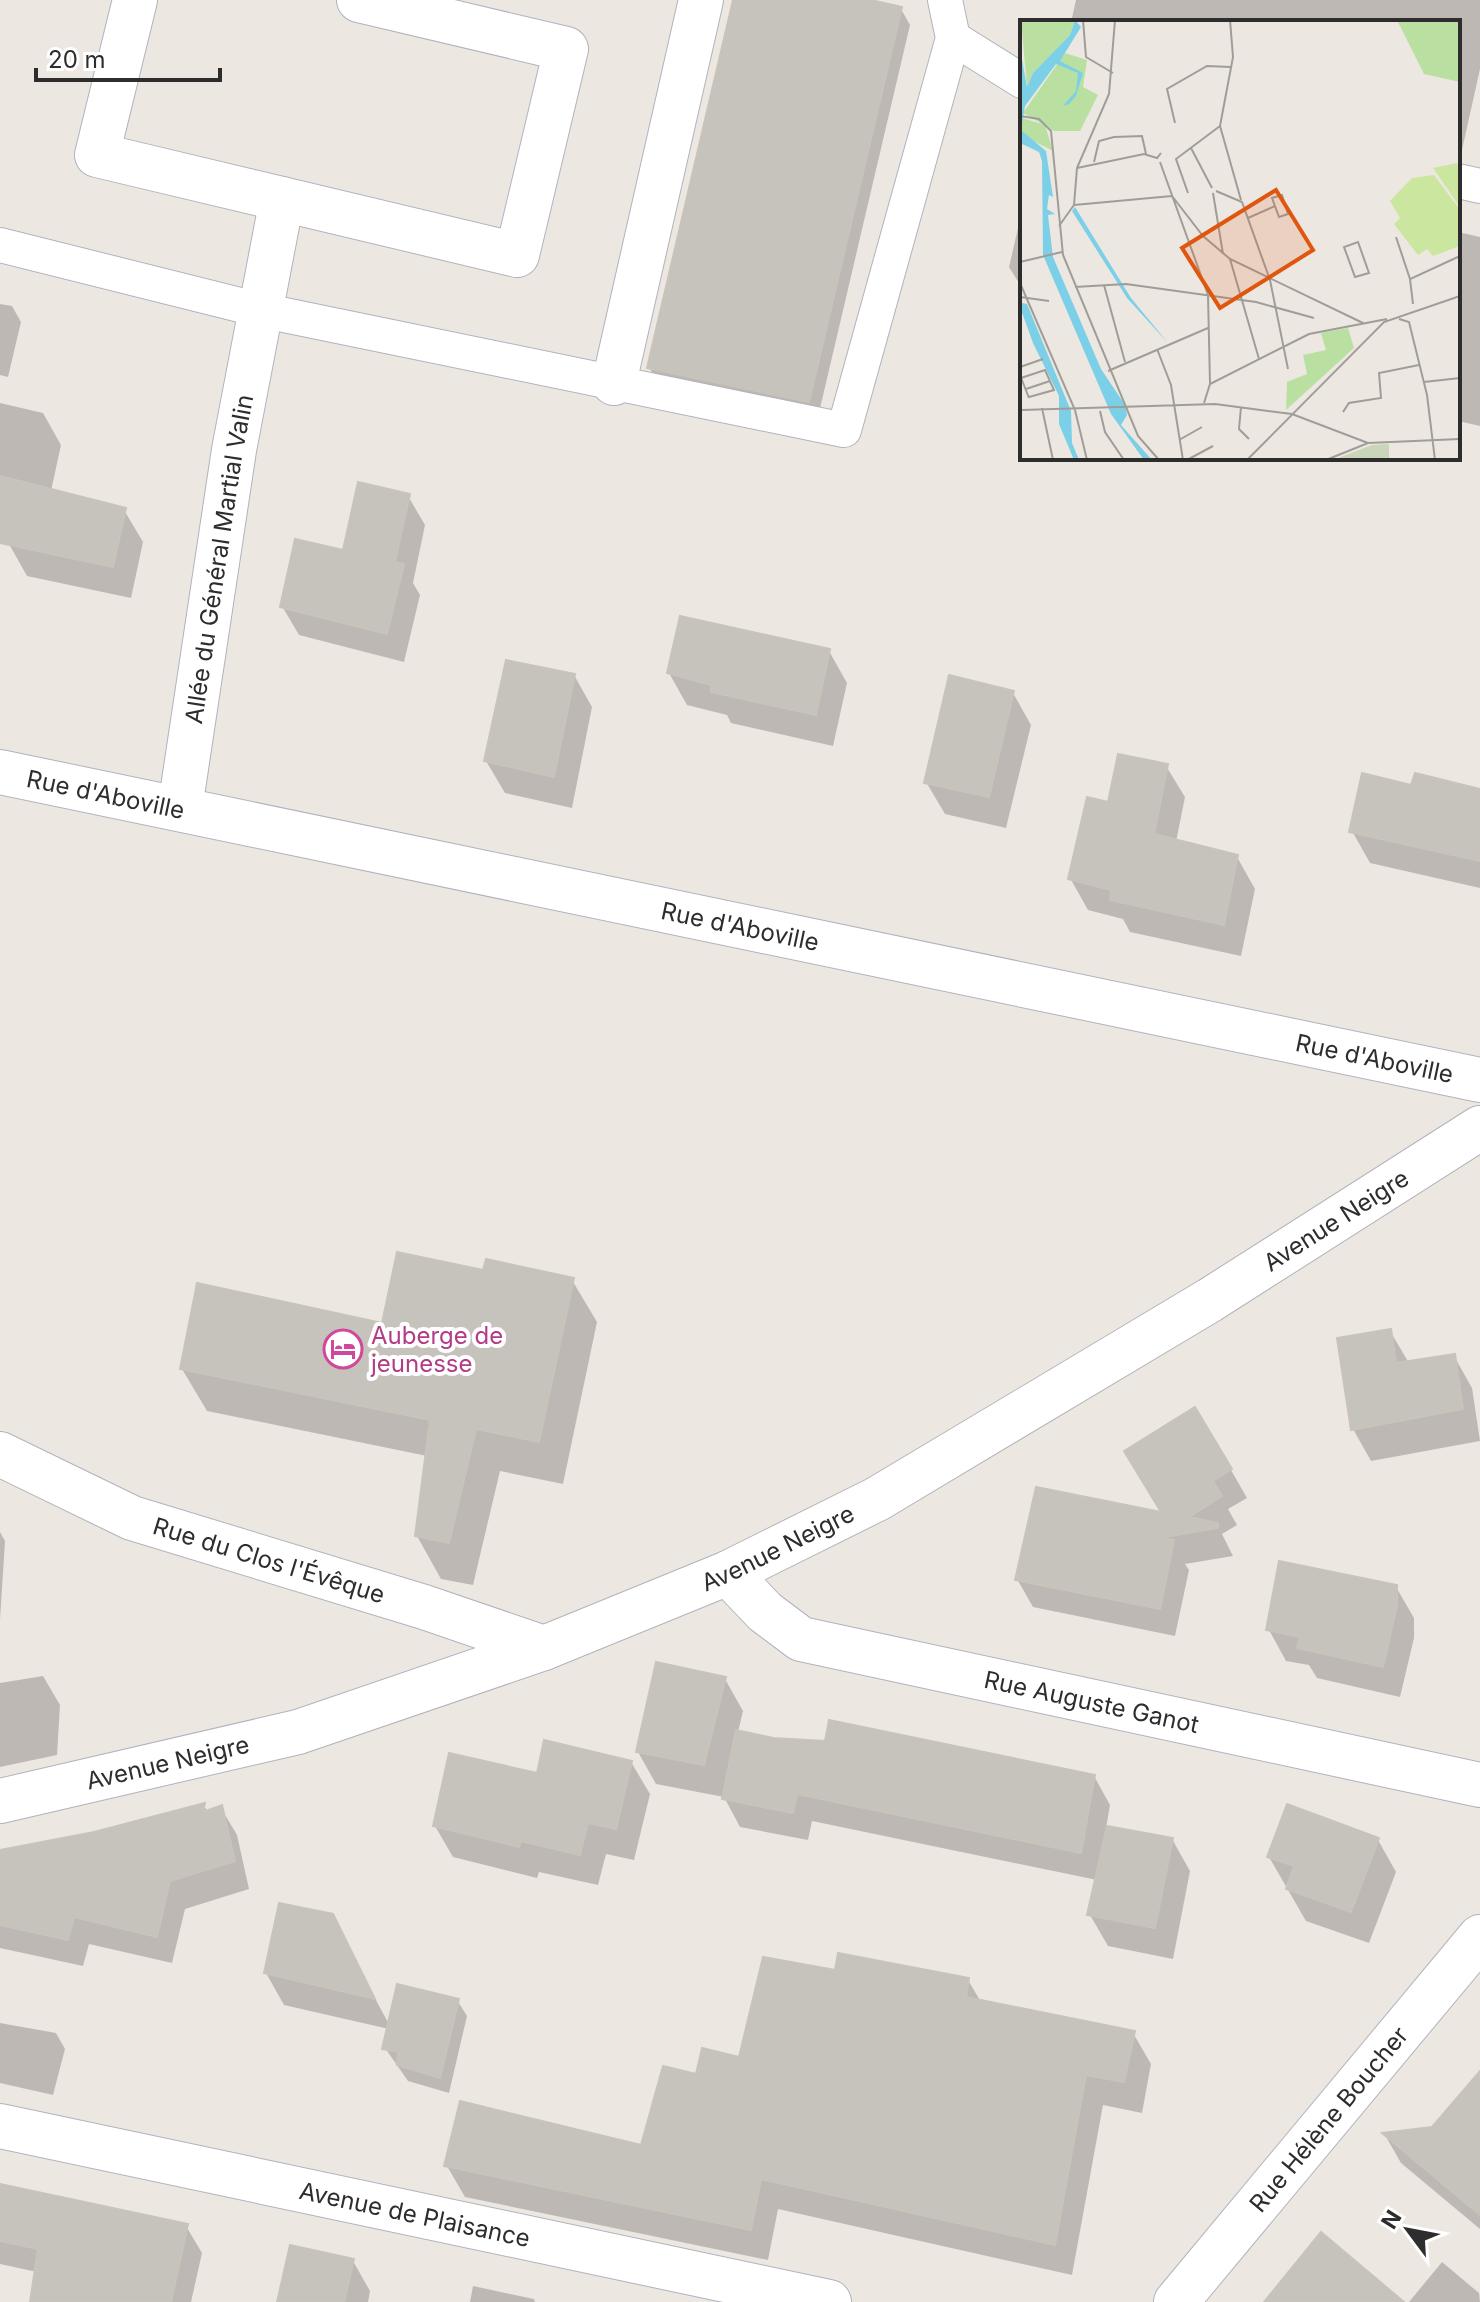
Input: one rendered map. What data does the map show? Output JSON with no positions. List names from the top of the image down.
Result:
{
  "streets": {
    "street": [
      "Allée du Général Martial Valin",
      "Rue d'Aboville",
      "Avenue Neigre",
      "Rue du Clos l'Évêque",
      "Rue Auguste Ganot",
      "Rue Hélène Boucher",
      "Avenue de Plaisance"
    ]
  },
  "crossings": [
    ["Allée du Général Martial Valin", "Rue d'Aboville"],
    ["Avenue Neigre", "Rue du Clos l'Évêque"],
    ["Avenue Neigre", "Rue Auguste Ganot"]
  ],
  "places": {
    "hotel": ["Auberge de jeunesse"]
  },
  "scale_bar": "20 m",
  "north": "top left"
}
